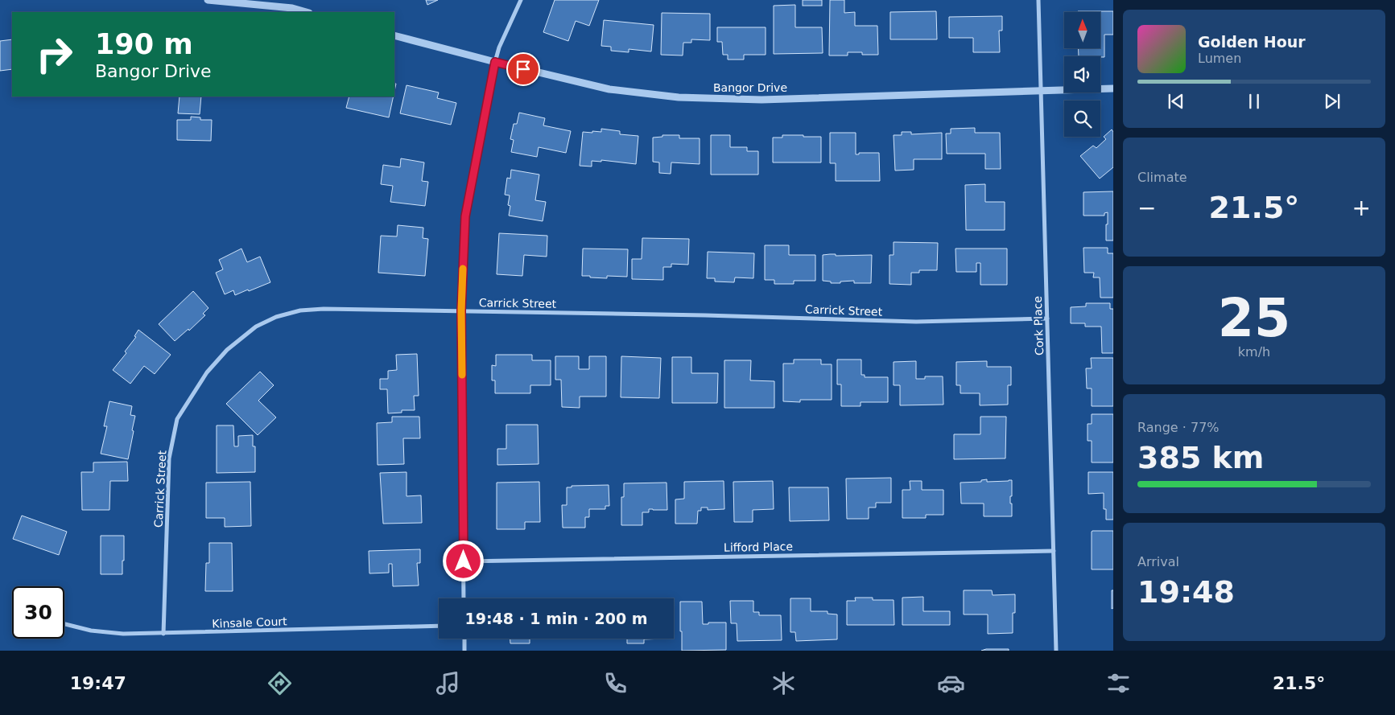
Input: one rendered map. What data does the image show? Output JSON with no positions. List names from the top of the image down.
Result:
{
  "streets": {
    "street": [
      "Bangor Drive",
      "Carrick Street",
      "Cork Place",
      "Lifford Place",
      "Kinsale Court"
    ]
  },
  "crossings": [
    ["Bangor Drive", "Cork Place"],
    ["Carrick Street", "Cork Place"],
    ["Carrick Street", "Kinsale Court"],
    ["Cork Place", "Lifford Place"]
  ],
  "north": "top",
  "page": {
    "turn": ["190 m", "Bangor Drive"],
    "song": ["Golden Hour", "Lumen"],
    "tile": [
      "Climate",
      ["25", "km/h"],
      ["Range · 77%", "385 km"],
      ["Arrival", "19:48"]
    ],
    "heat": ["−", "21.5°", "+"],
    "limit": "30",
    "trip": "19:48 · 1 min · 200 m",
    "tabs": ["19:47", "21.5°"]
  }
}
